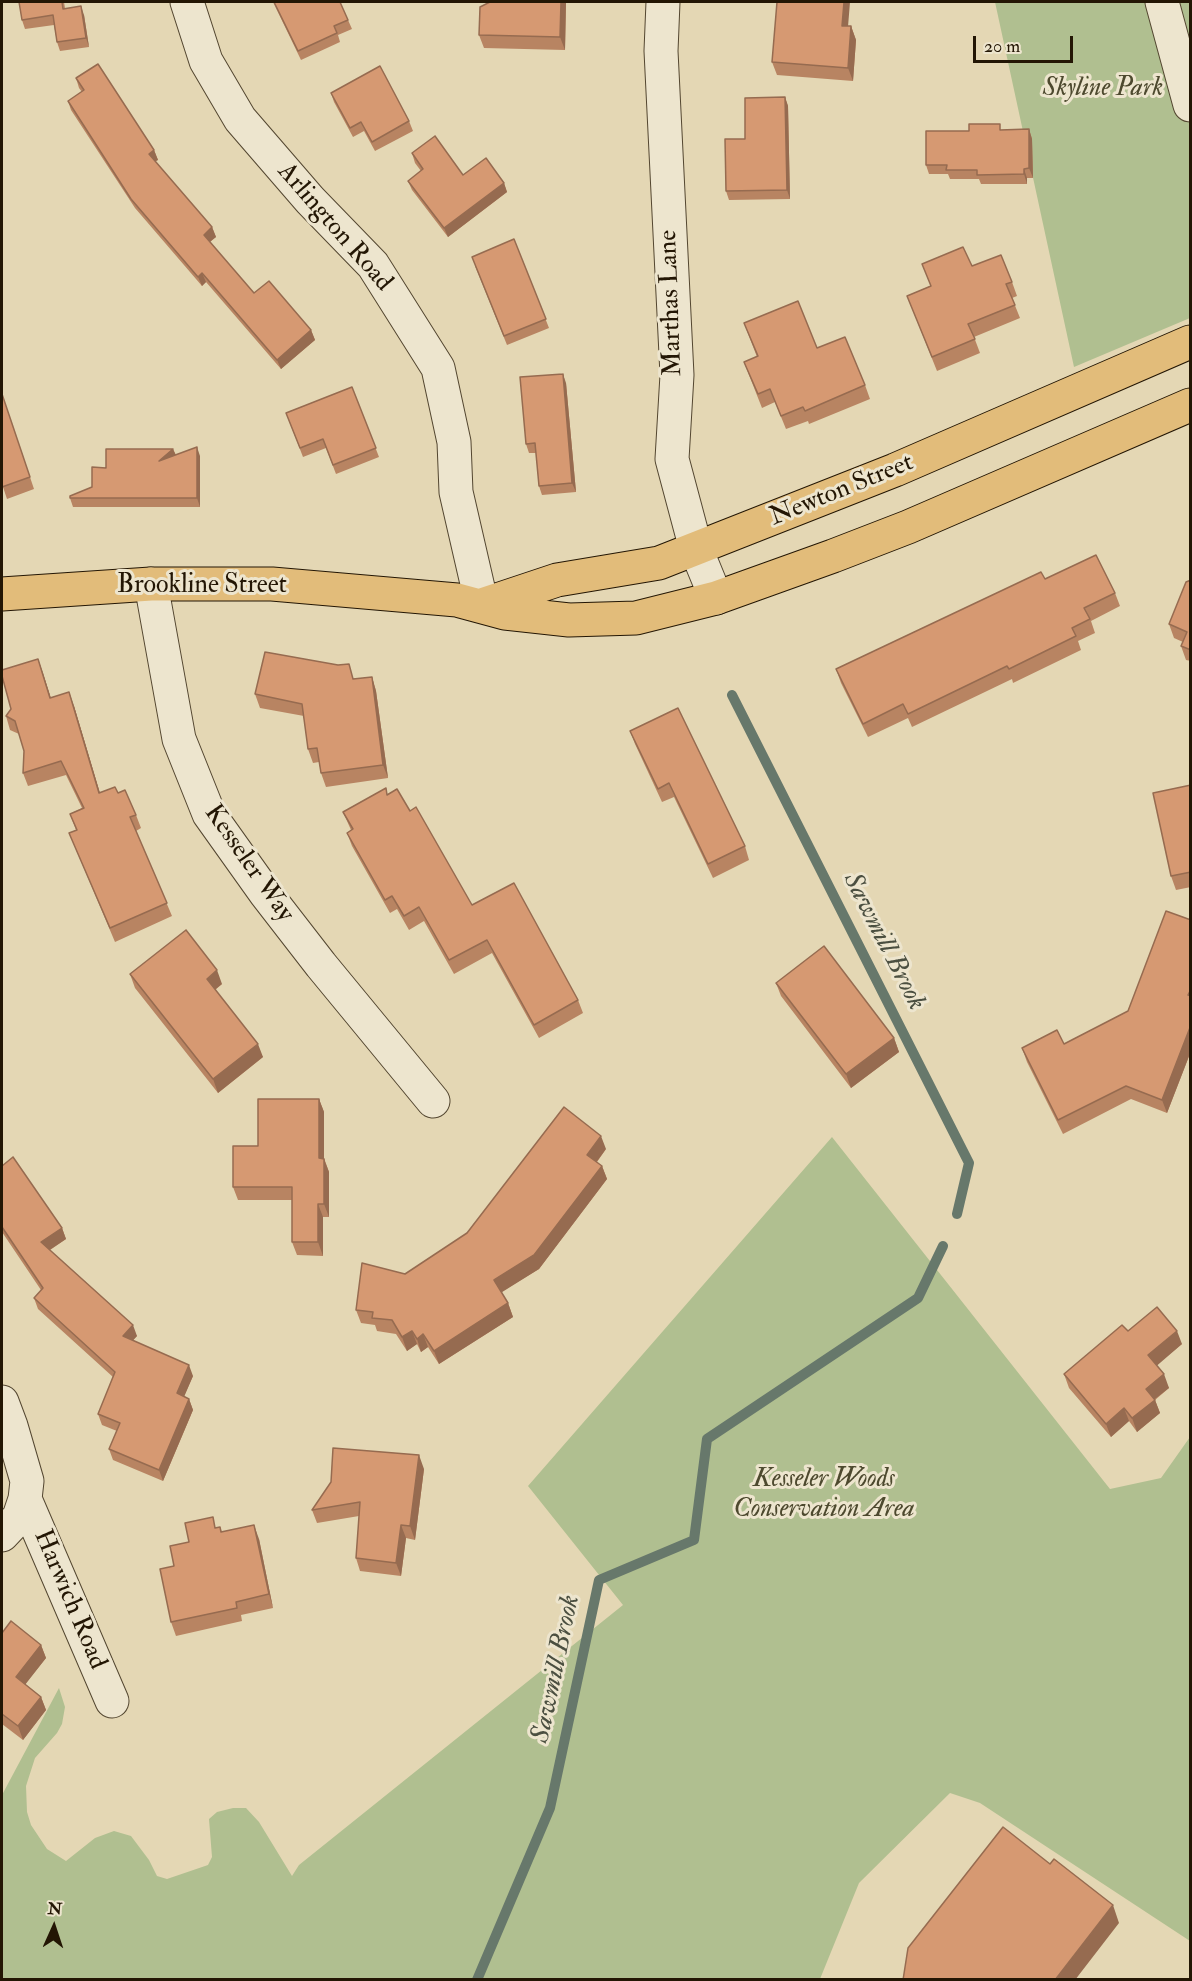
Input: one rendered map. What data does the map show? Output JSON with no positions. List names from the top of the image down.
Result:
{
  "streets": {
    "main road": ["Newton Street", "Brookline Street"],
    "street": [
      "Arlington Road",
      "Marthas Lane",
      "Kesseler Way",
      "Harwich Road"
    ]
  },
  "crossings": [
    ["Arlington Road", "Newton Street"],
    ["Marthas Lane", "Newton Street"],
    ["Newton Street", "Brookline Street"],
    ["Brookline Street", "Kesseler Way"]
  ],
  "water": ["Sawmill Brook"],
  "parks": ["Skyline Park", "Kesseler Woods Conservation Area"],
  "scale_bar": "20 m",
  "north": "top"
}
